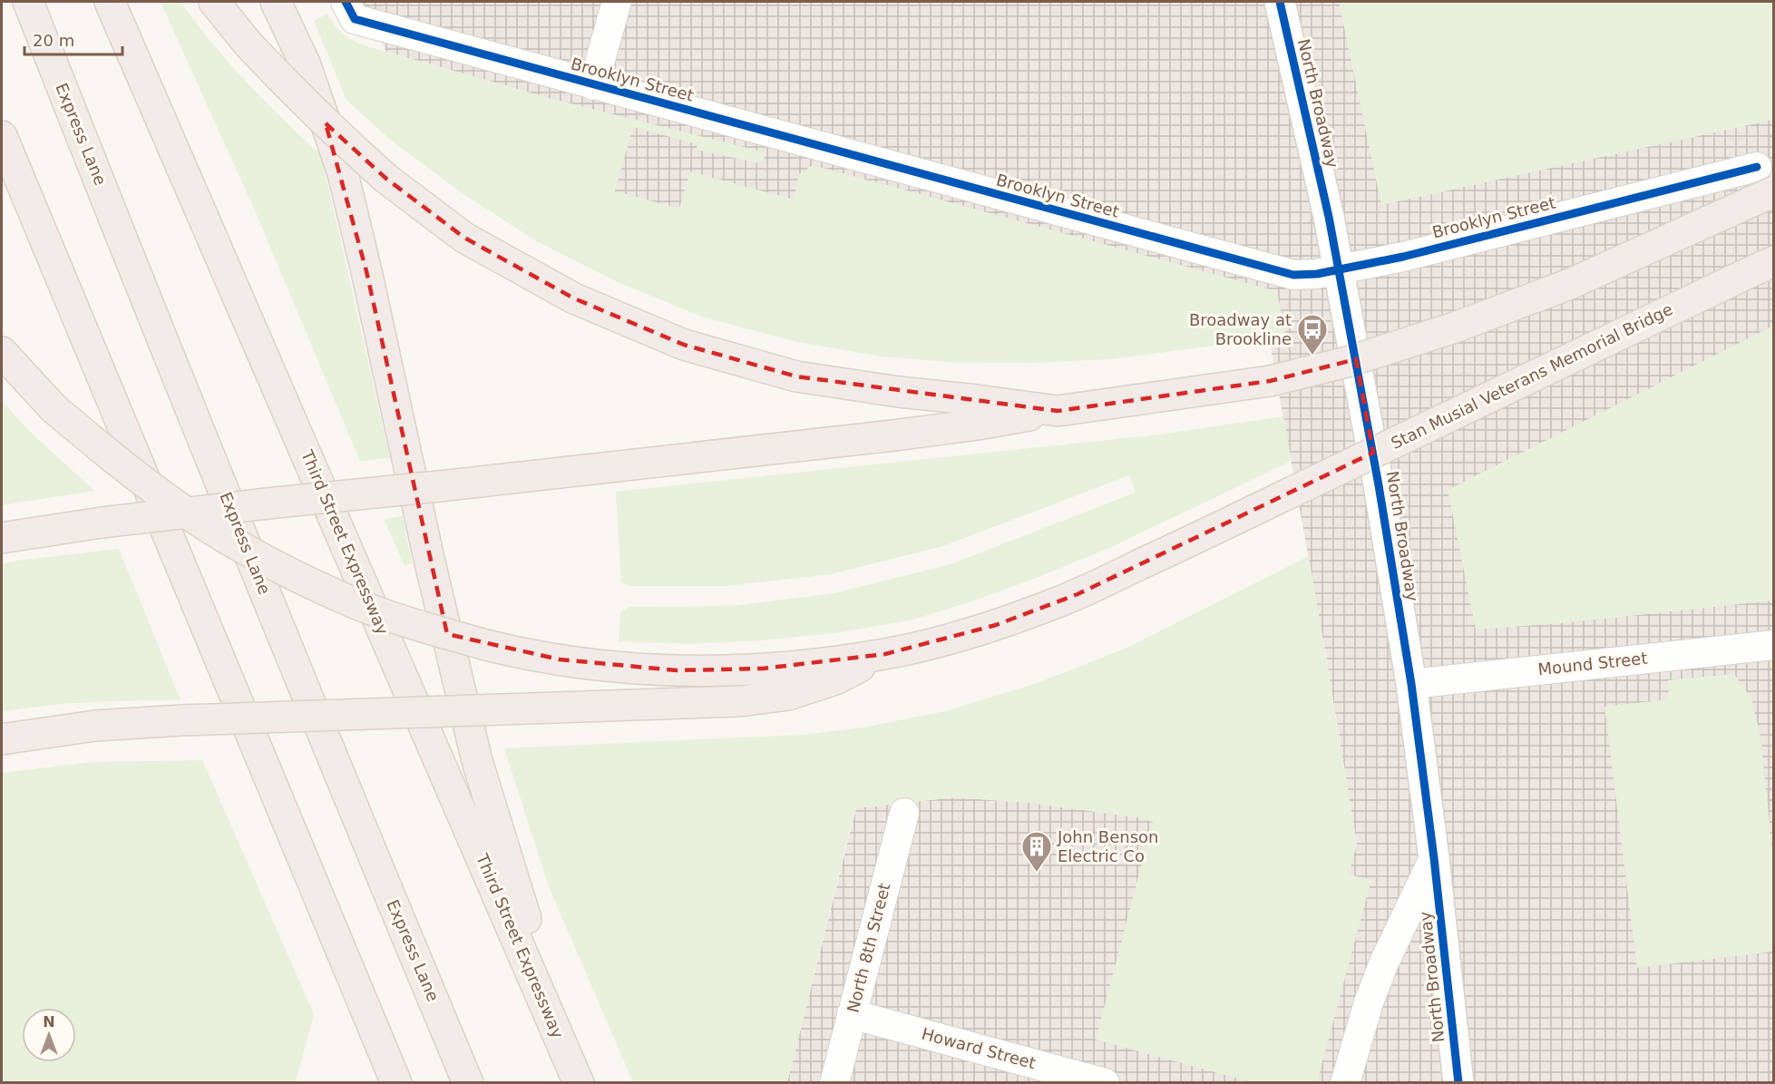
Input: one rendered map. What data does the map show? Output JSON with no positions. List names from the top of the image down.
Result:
{
  "streets": {
    "highway": ["Express Lane", "Stan Musial Veterans Memorial Bridge", "Third Street Expressway"],
    "main road": ["North Broadway"],
    "street": [
      "Brooklyn Street",
      "Mound Street",
      "North 8th Street",
      "Howard Street"
    ]
  },
  "crossings": [
    ["Brooklyn Street", "North Broadway"],
    ["North Broadway", "Mound Street"],
    ["North 8th Street", "Howard Street"]
  ],
  "places": {
    "bus stop": ["Broadway at Brookline"],
    "building": ["John Benson Electric Co"]
  },
  "scale_bar": "20 m",
  "north": "top"
}
